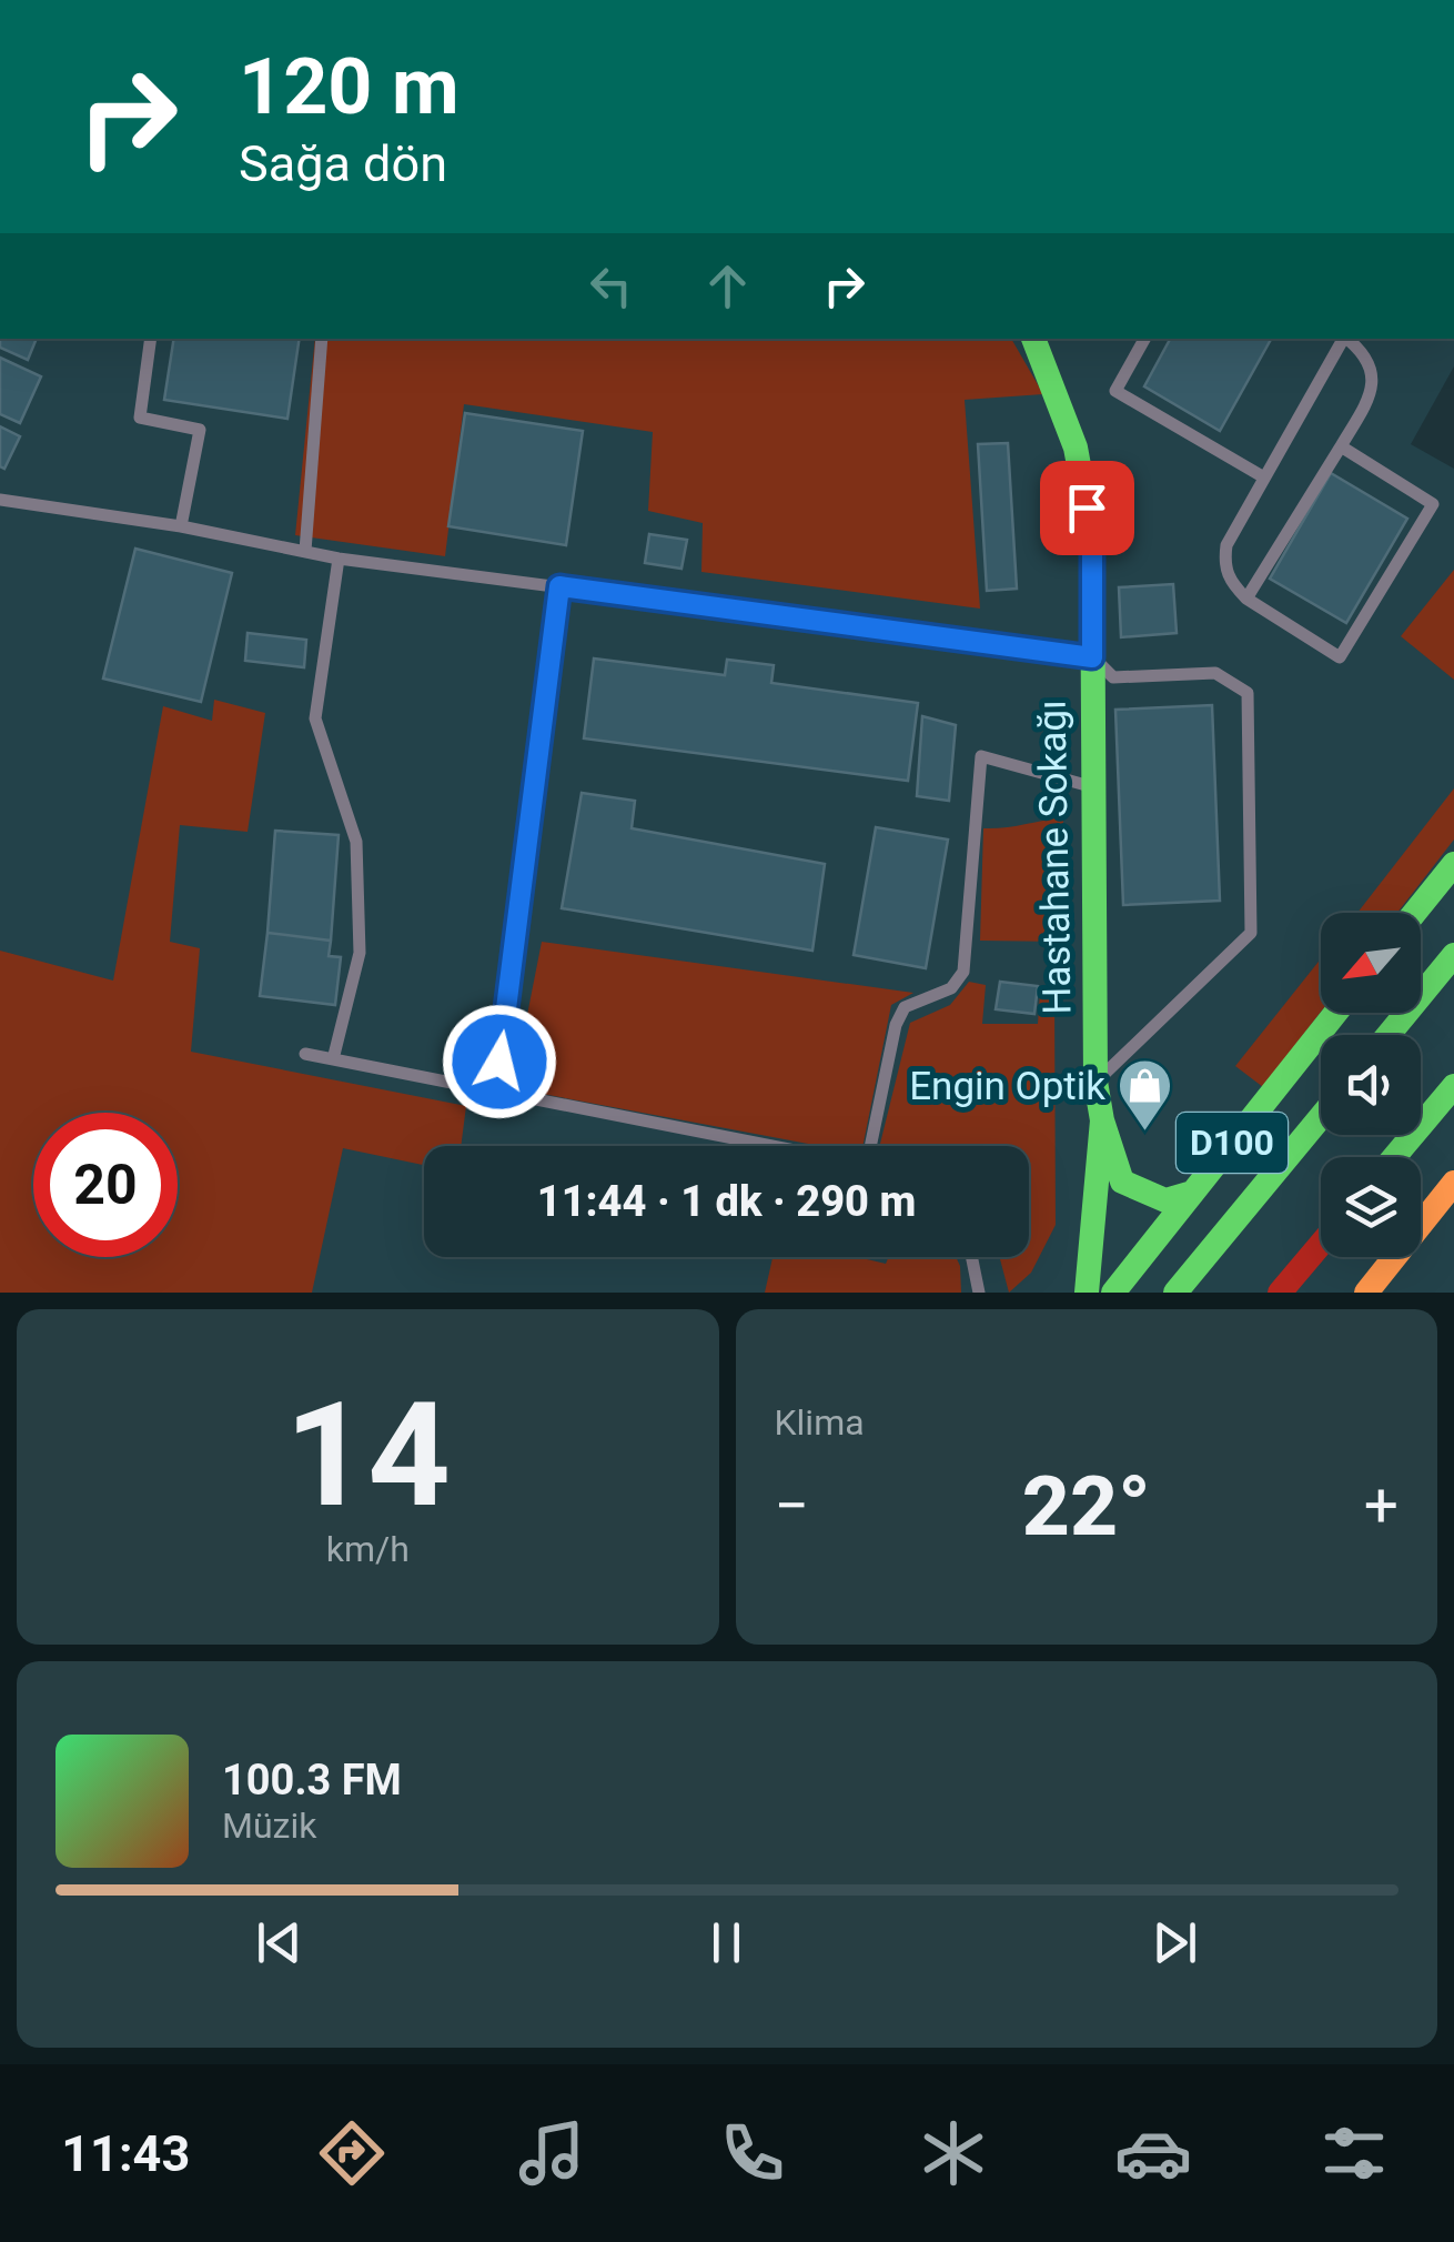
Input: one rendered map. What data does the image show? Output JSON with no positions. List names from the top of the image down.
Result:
{
  "streets": {
    "main road": ["Hastahane Sokağı", "D100"]
  },
  "crossings": [
    ["Hastahane Sokağı", "D100"]
  ],
  "places": {
    "shop": ["Engin Optik"]
  },
  "north": "bottom left",
  "page": {
    "turn": ["120 m", "Sağa dön"],
    "limit": "20",
    "trip": "11:44 · 1 dk · 290 m",
    "tile": [
      ["14", "km/h"],
      "Klima"
    ],
    "heat": ["−", "22°", "+"],
    "song": ["100.3 FM", "Müzik"],
    "tabs": "11:43"
  }
}
